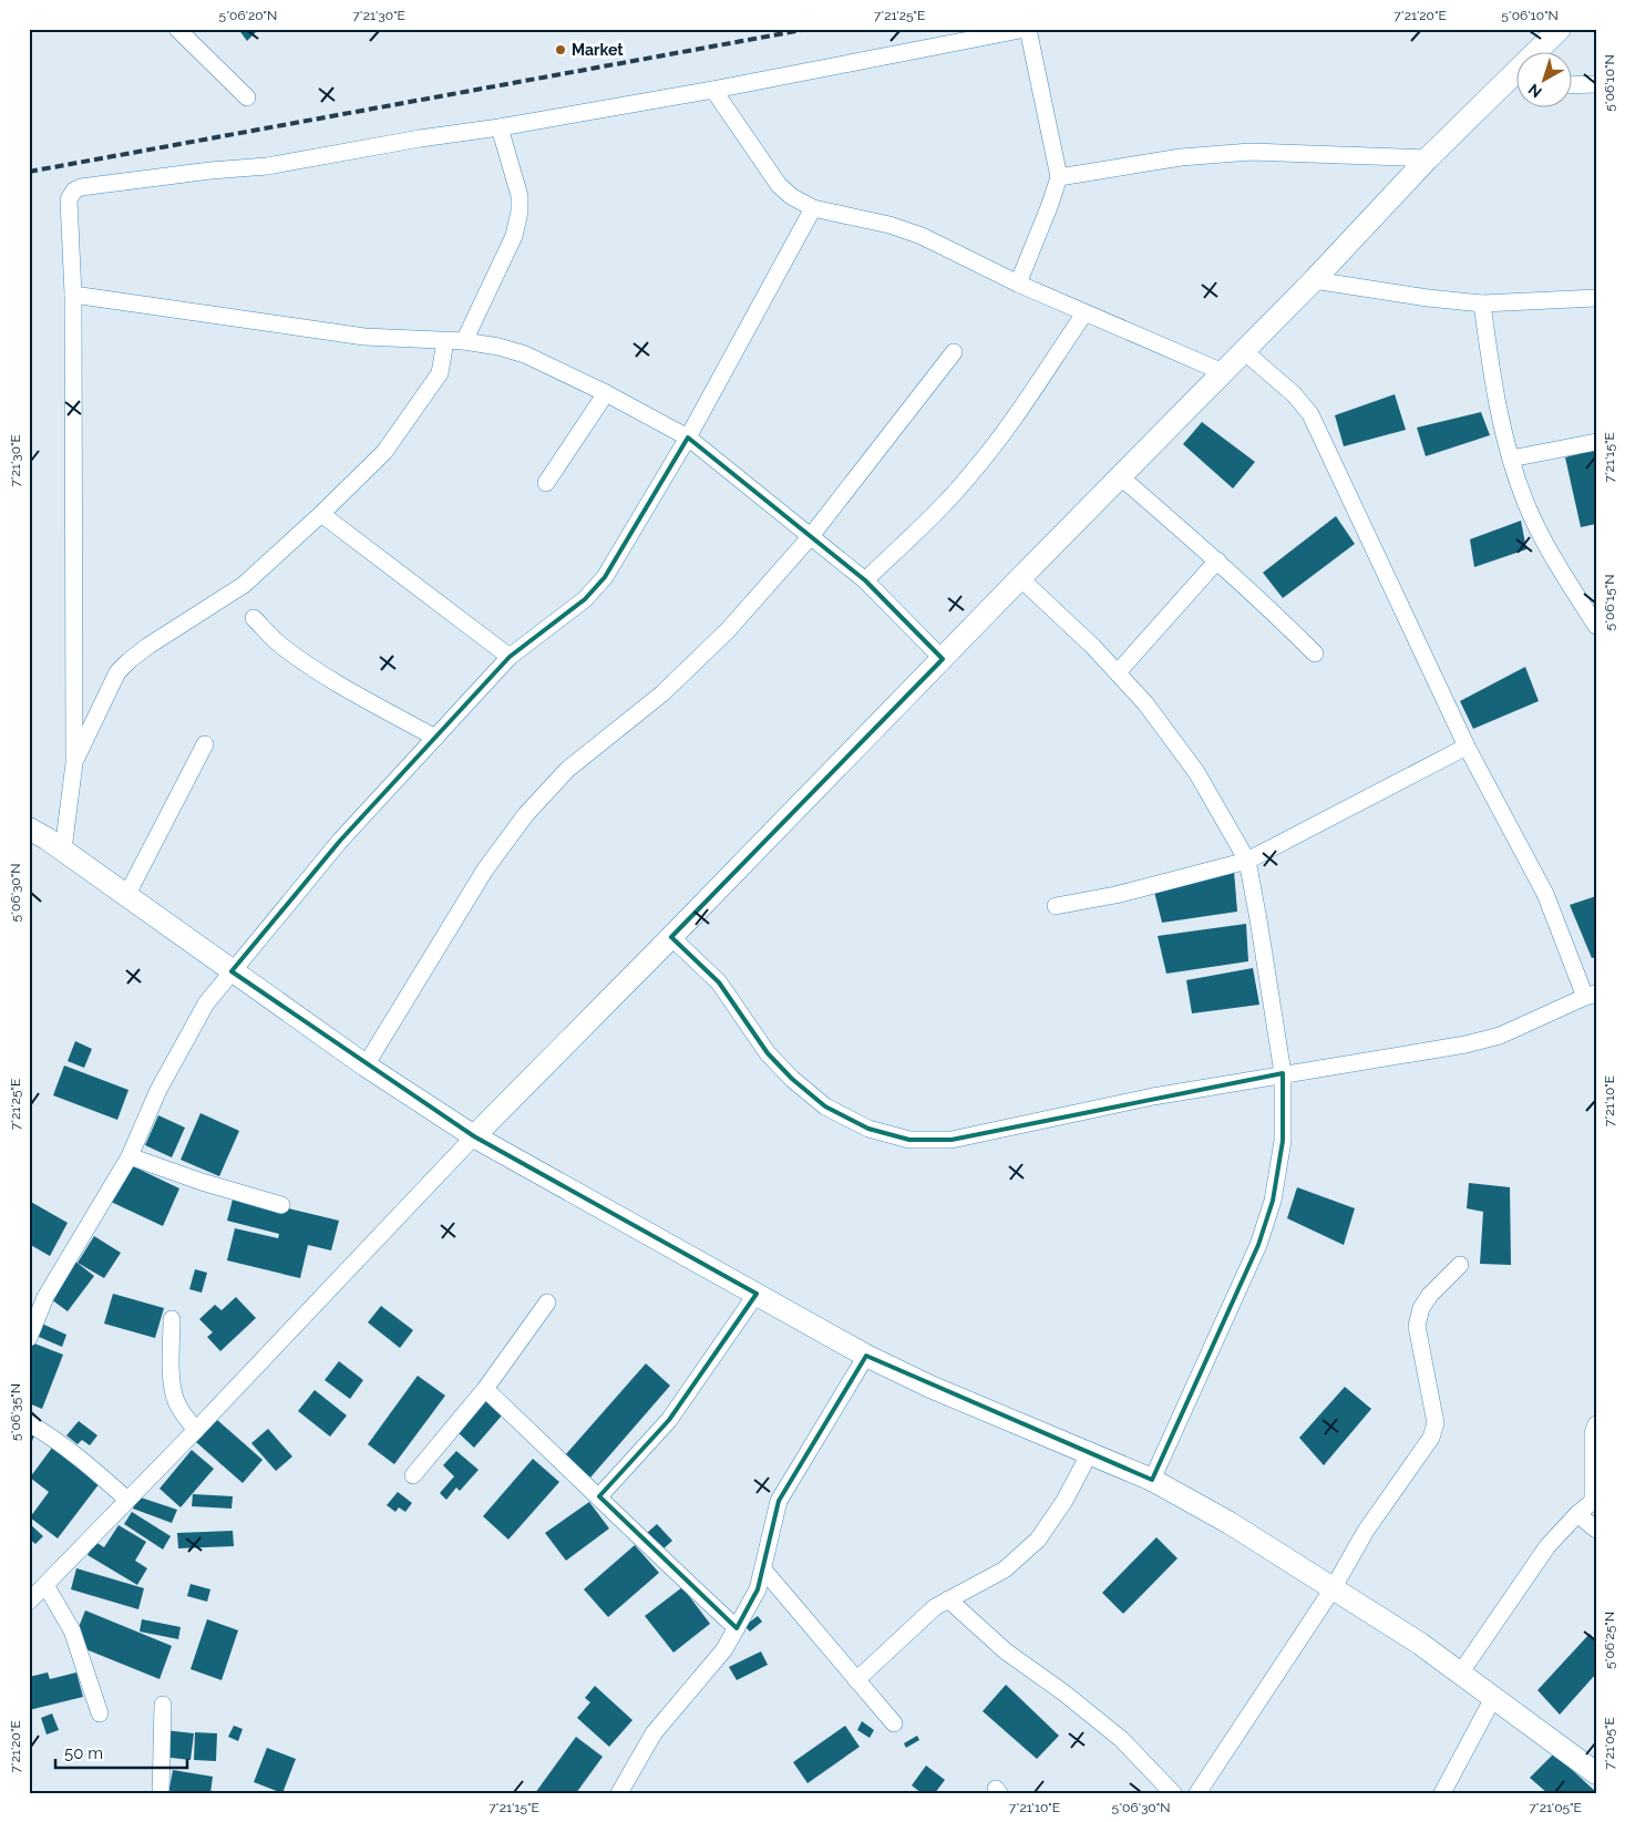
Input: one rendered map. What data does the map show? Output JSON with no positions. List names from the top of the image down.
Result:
{
  "places": ["Market"],
  "scale_bar": "50 m",
  "north": "bottom left",
  "coordinates": [
    "5°06'20\"N",
    "7°21'30\"E",
    "7°21'25\"E",
    "7°21'20\"E",
    "5°06'10\"N",
    "7°21'15\"E",
    "5°06'15\"N",
    "5°06'30\"N",
    "7°21'10\"E",
    "5°06'35\"N",
    "5°06'25\"N",
    "7°21'05\"E"
  ]
}
